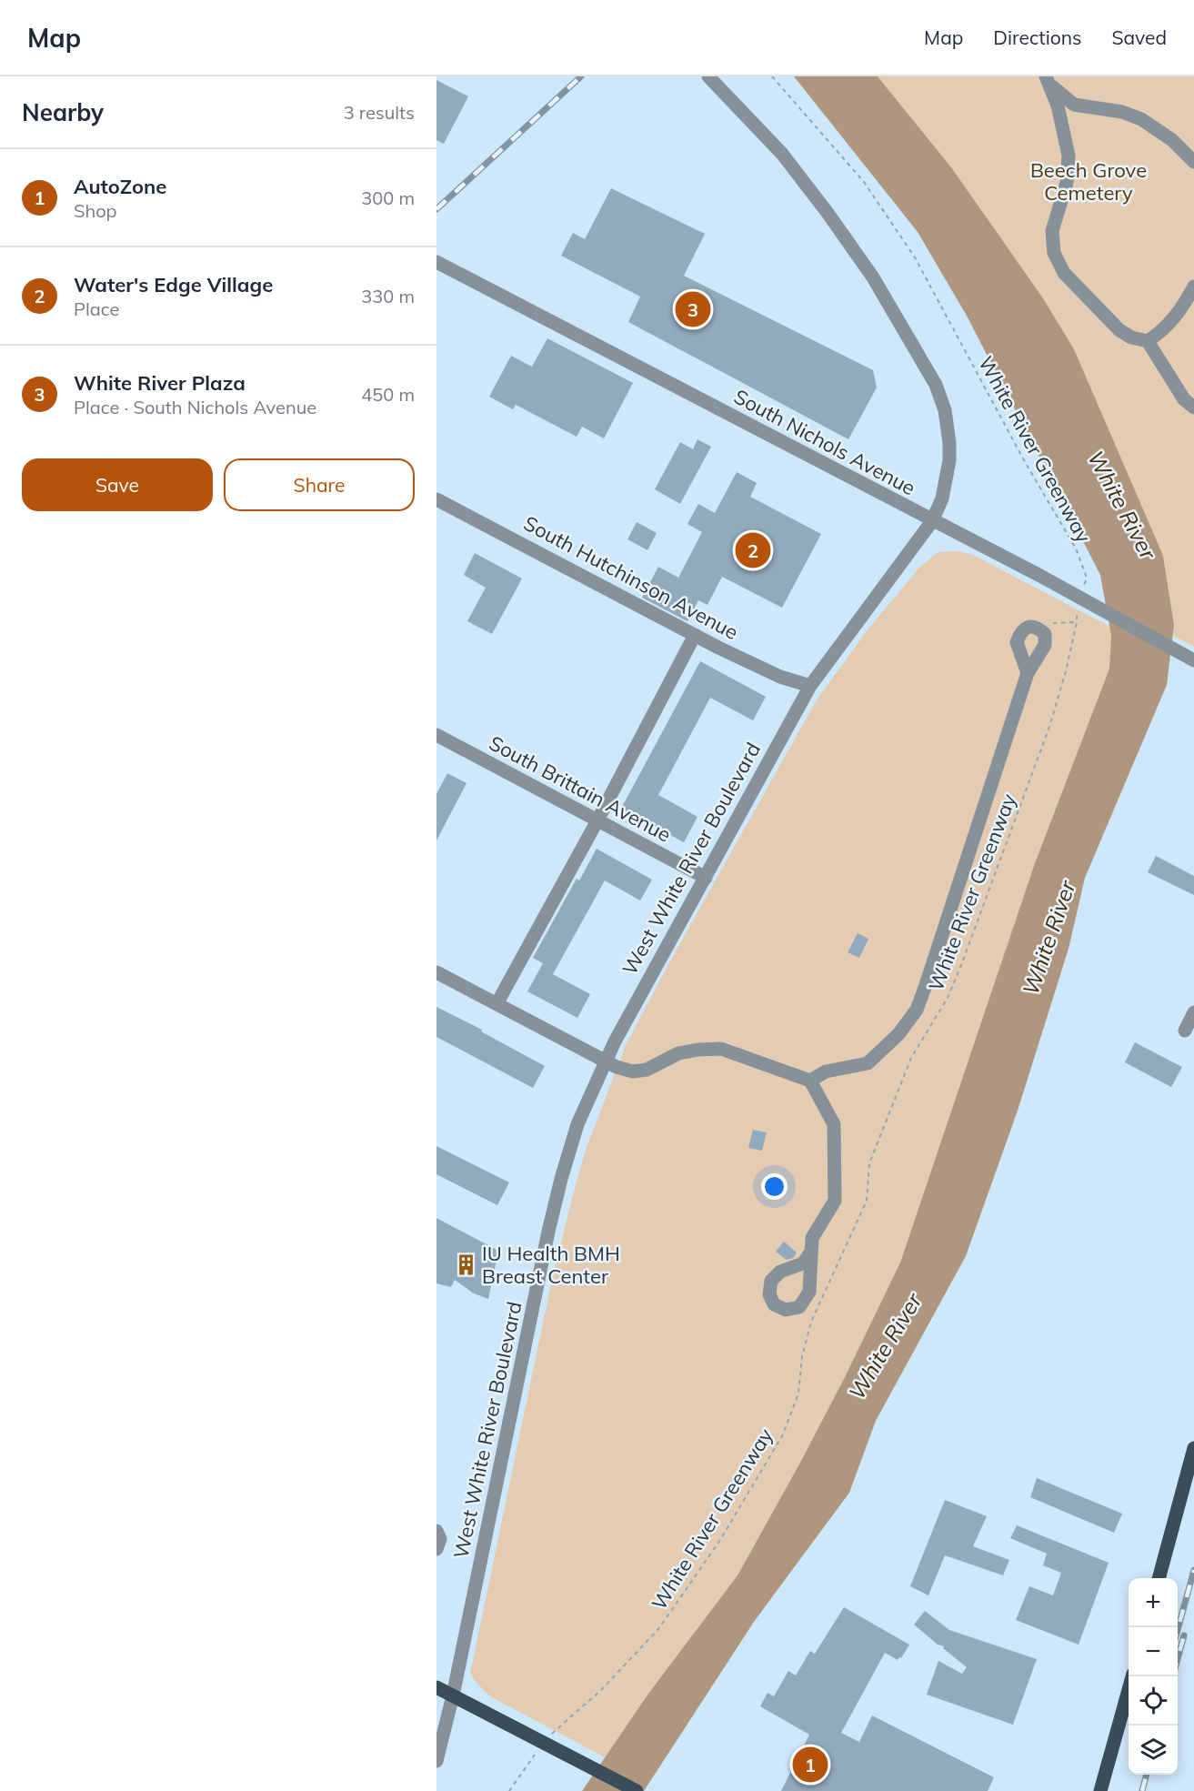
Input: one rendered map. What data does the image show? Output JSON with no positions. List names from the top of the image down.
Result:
{
  "streets": {
    "street": [
      "South Nichols Avenue",
      "South Hutchinson Avenue",
      "South Brittain Avenue",
      "West White River Boulevard"
    ],
    "path": ["White River Greenway"]
  },
  "crossings": [
    ["South Nichols Avenue", "West White River Boulevard"],
    ["South Hutchinson Avenue", "West White River Boulevard"],
    ["South Brittain Avenue", "West White River Boulevard"]
  ],
  "water": ["White River"],
  "parks": ["Beech Grove Cemetery"],
  "places": {
    "building": ["IU Health BMH Breast Center"]
  },
  "page": {
    "header": "Map",
    "nav": ["Map", "Directions", "Saved"],
    "heading": ["Nearby", "3 results"],
    "list": [
      {
        "mark": "1",
        "name": "AutoZone",
        "note": "Shop",
        "value": "300 m"
      },
      {
        "mark": "2",
        "name": "Water's Edge Village",
        "note": "Place",
        "value": "330 m"
      },
      {
        "mark": "3",
        "name": "White River Plaza",
        "note": "Place · South Nichols Avenue",
        "value": "450 m"
      }
    ],
    "pins": ["3", "2", "1"],
    "buttons": ["Save", "Share"],
    "map_buttons": ["+", "−"]
  }
}
